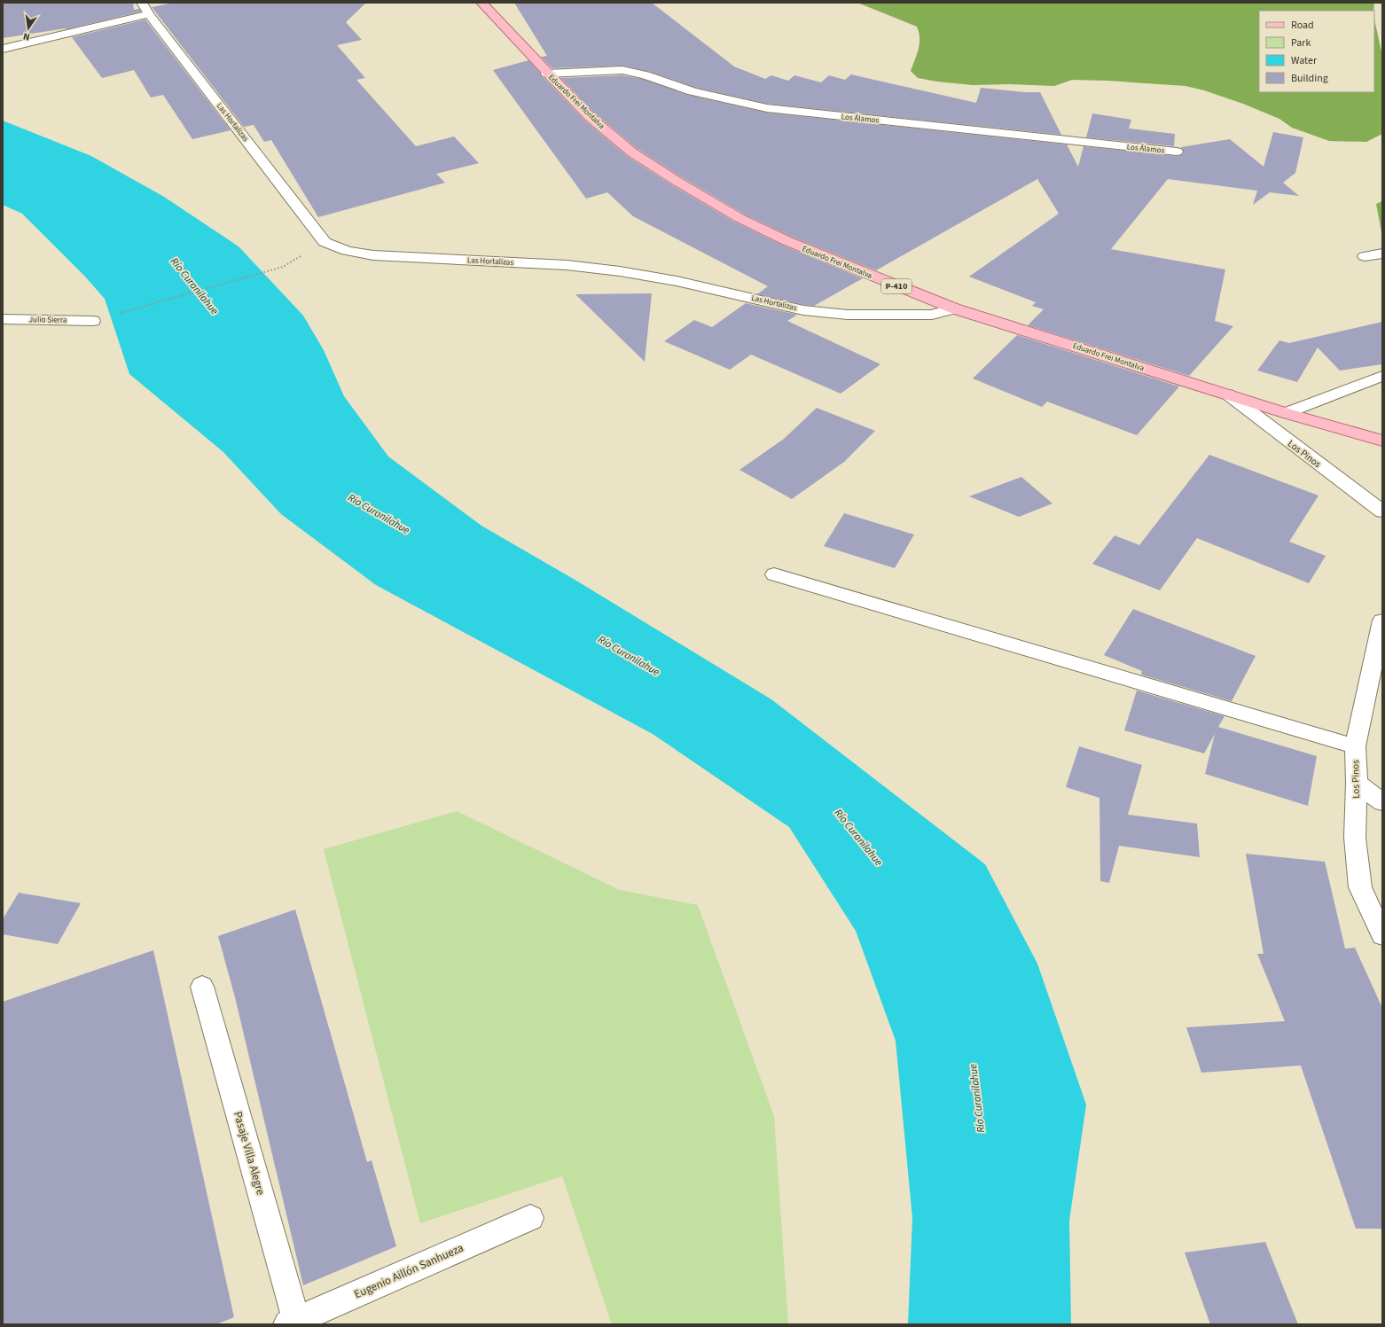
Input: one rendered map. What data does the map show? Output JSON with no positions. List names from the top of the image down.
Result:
{
  "streets": {
    "main road": ["Eduardo Frei Montalva", "P-410"],
    "street": [
      "Los Álamos",
      "Las Hortalizas",
      "Julio Sierra",
      "Los Pinos",
      "Pasaje Villa Alegre",
      "Eugenio Aillón Sanhueza"
    ]
  },
  "crossings": [
    ["Eduardo Frei Montalva", "Los Álamos"],
    ["Eduardo Frei Montalva", "Las Hortalizas"],
    ["Eduardo Frei Montalva", "Los Pinos"],
    ["Pasaje Villa Alegre", "Eugenio Aillón Sanhueza"]
  ],
  "water": ["Río Curanilahue"],
  "legend": [
    "Road",
    "Park",
    "Water",
    "Building"
  ],
  "north": "bottom"
}
